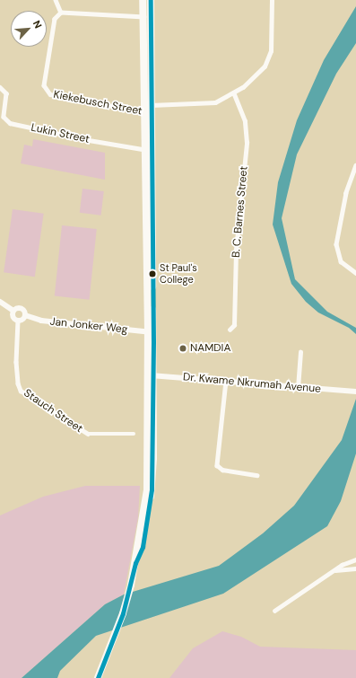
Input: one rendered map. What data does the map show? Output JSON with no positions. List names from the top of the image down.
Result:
{
  "streets": {
    "main road": ["Jan Jonker Weg"],
    "street": [
      "Kiekebusch Street",
      "Lukin Street",
      "B. C. Barnes Street",
      "Dr. Kwame Nkrumah Avenue",
      "Stauch Street"
    ]
  },
  "places": ["St Paul's College", "NAMDIA"],
  "north": "top right"
}
